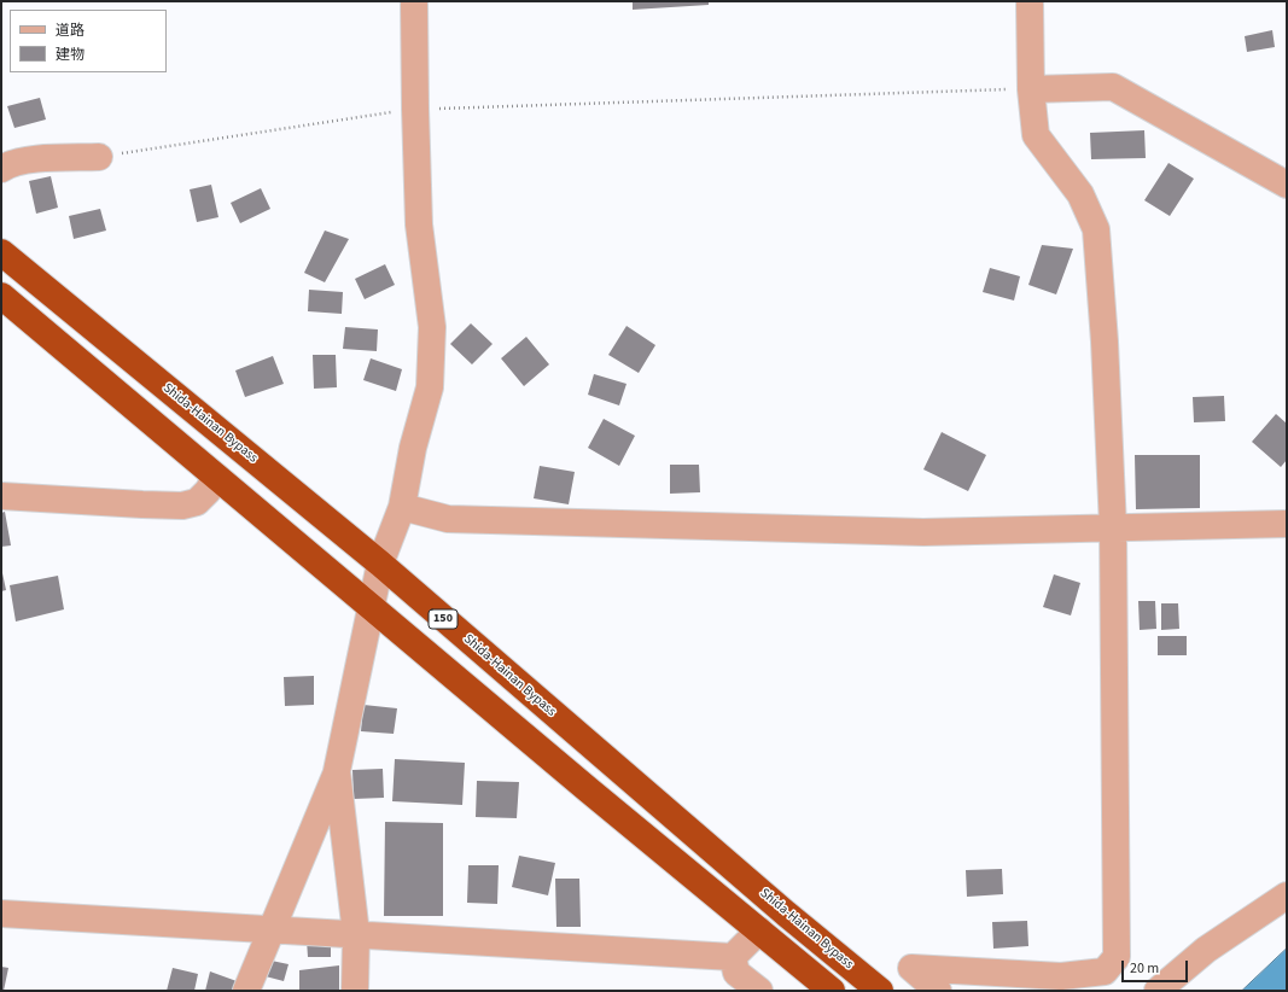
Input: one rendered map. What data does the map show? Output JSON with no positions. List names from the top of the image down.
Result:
{
  "streets": {
    "highway": ["Shida-Hainan Bypass", "150"]
  },
  "legend": ["道路", "建物"],
  "scale_bar": "20 m"
}
